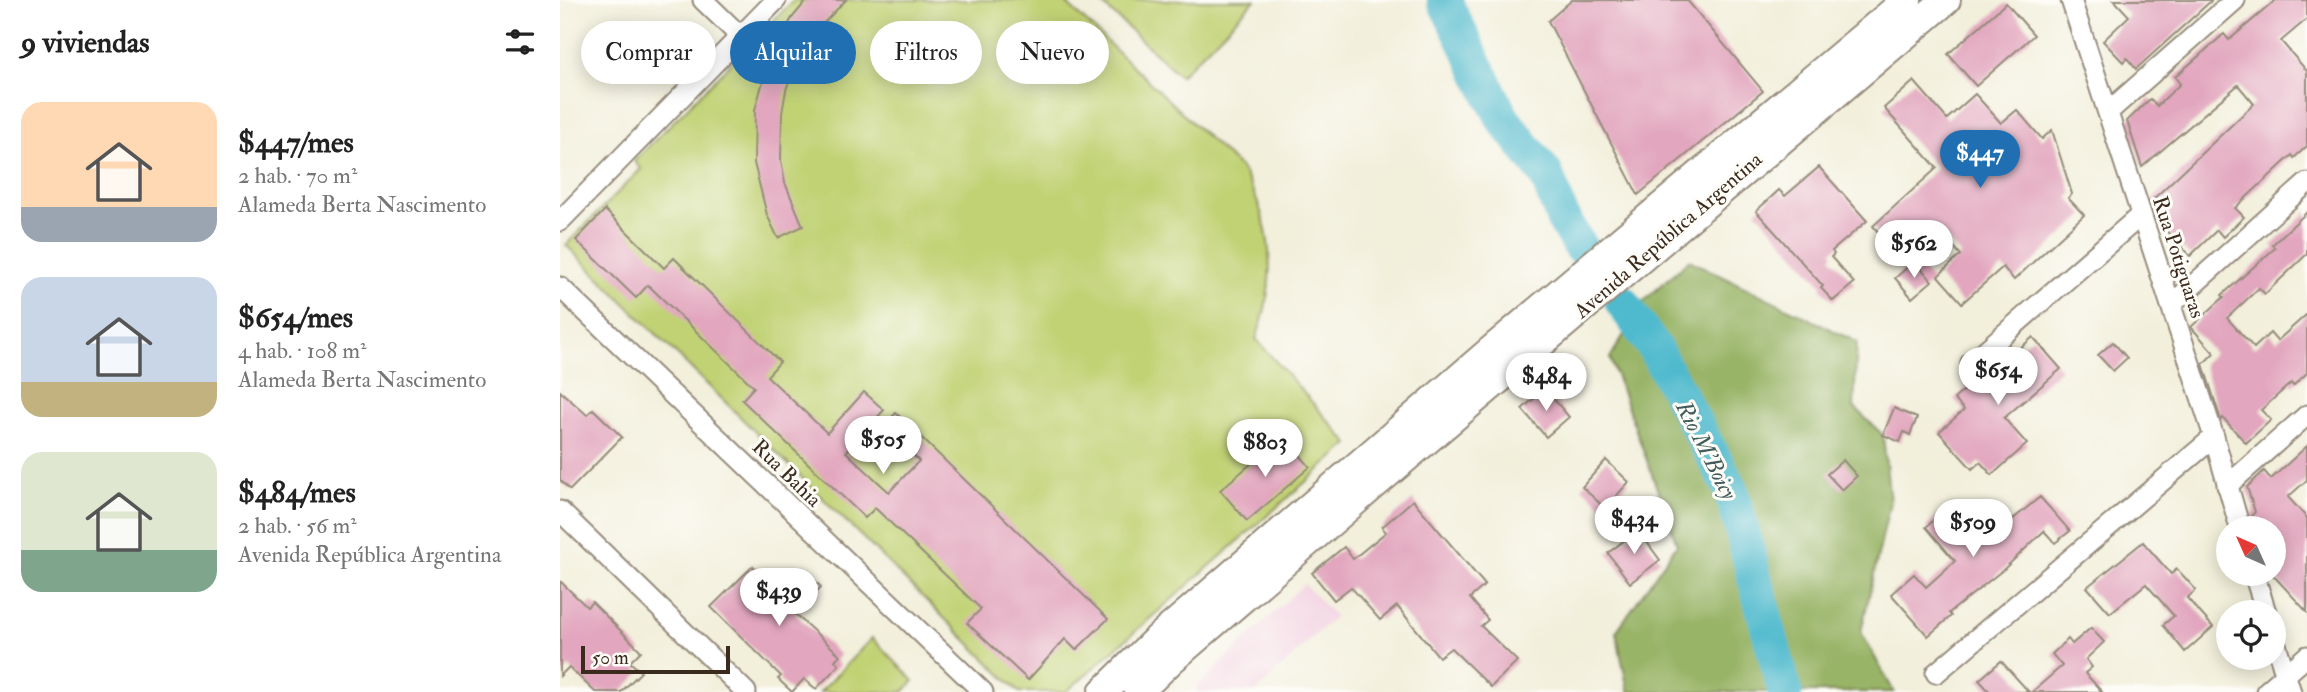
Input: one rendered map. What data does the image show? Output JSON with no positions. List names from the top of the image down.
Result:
{
  "streets": {
    "main road": ["Avenida República Argentina"],
    "street": ["Rua Potiguaras", "Rua Bahia"]
  },
  "water": ["Rio M'Boicy"],
  "scale_bar": "50 m",
  "north": "top left",
  "page": {
    "heading": "9 viviendas",
    "chip": [
      "Comprar",
      "Alquilar",
      "Filtros",
      "Nuevo"
    ],
    "list": [
      {
        "name": "$447/mes",
        "note": "2 hab. · 70 m² · Alameda Berta Nascimento"
      },
      {
        "name": "$654/mes",
        "note": "4 hab. · 108 m² · Alameda Berta Nascimento"
      },
      {
        "name": "$484/mes",
        "note": "2 hab. · 56 m² · Avenida República Argentina"
      }
    ],
    "price": [
      "$447",
      "$562",
      "$654",
      "$484",
      "$505",
      "$803",
      "$434",
      "$509",
      "$439"
    ],
    "scale": "50 m"
  }
}
